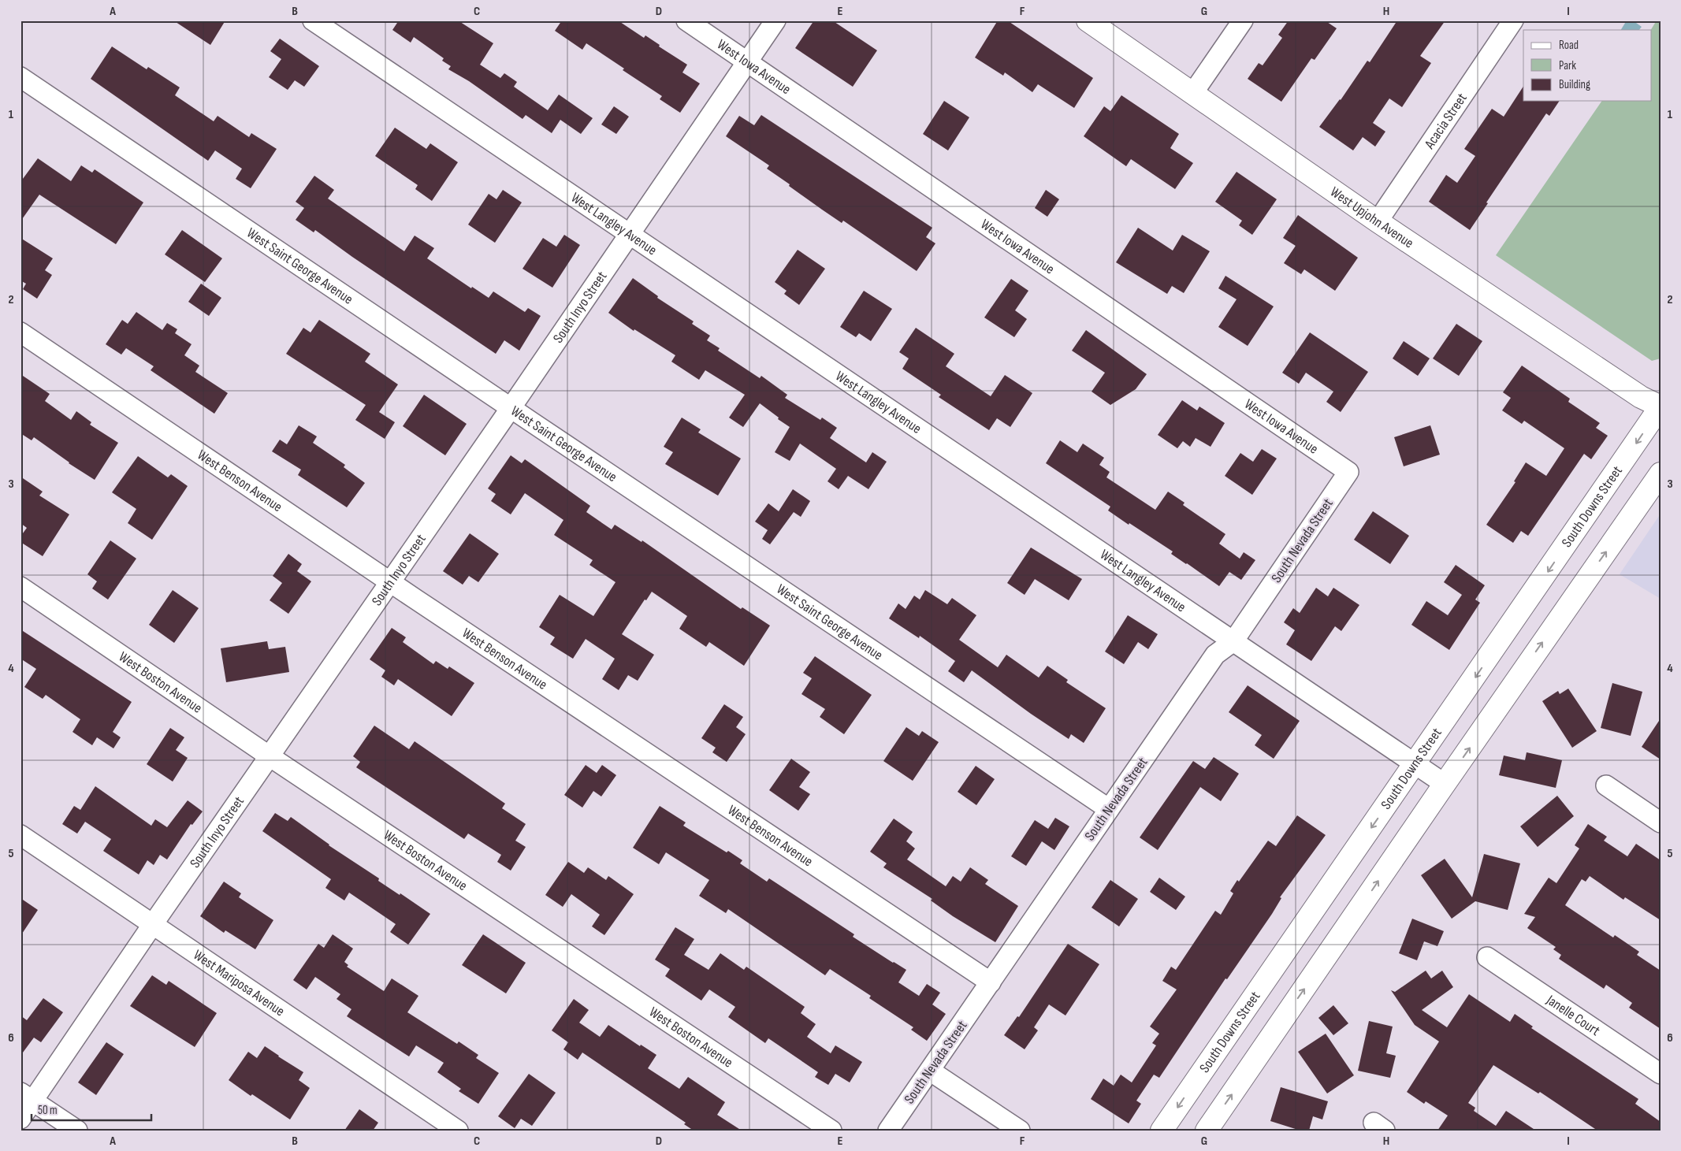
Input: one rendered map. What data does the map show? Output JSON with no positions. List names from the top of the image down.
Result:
{
  "streets": {
    "main road": ["West Upjohn Avenue", "South Downs Street"],
    "street": [
      "West Iowa Avenue",
      "Acacia Street",
      "West Langley Avenue",
      "West Saint George Avenue",
      "South Inyo Street",
      "West Benson Avenue",
      "South Nevada Street",
      "West Boston Avenue",
      "West Mariposa Avenue",
      "Janelle Court"
    ]
  },
  "crossings": [
    ["West Iowa Avenue", "South Inyo Street"],
    ["West Iowa Avenue", "South Nevada Street"],
    ["Acacia Street", "West Upjohn Avenue"],
    ["West Upjohn Avenue", "South Downs Street"],
    ["West Langley Avenue", "South Inyo Street"],
    ["West Langley Avenue", "South Downs Street"],
    ["West Langley Avenue", "South Nevada Street"],
    ["West Saint George Avenue", "South Inyo Street"],
    ["West Saint George Avenue", "South Nevada Street"],
    ["South Inyo Street", "West Benson Avenue"],
    ["South Inyo Street", "West Boston Avenue"],
    ["South Inyo Street", "West Mariposa Avenue"],
    ["West Benson Avenue", "South Nevada Street"]
  ],
  "legend": ["Road", "Park", "Building"],
  "scale_bar": "50 m",
  "grid": {
    "columns": [
      "A",
      "B",
      "C",
      "D",
      "E",
      "F",
      "G",
      "H",
      "I"
    ],
    "rows": [
      "1",
      "2",
      "3",
      "4",
      "5",
      "6"
    ]
  }
}
